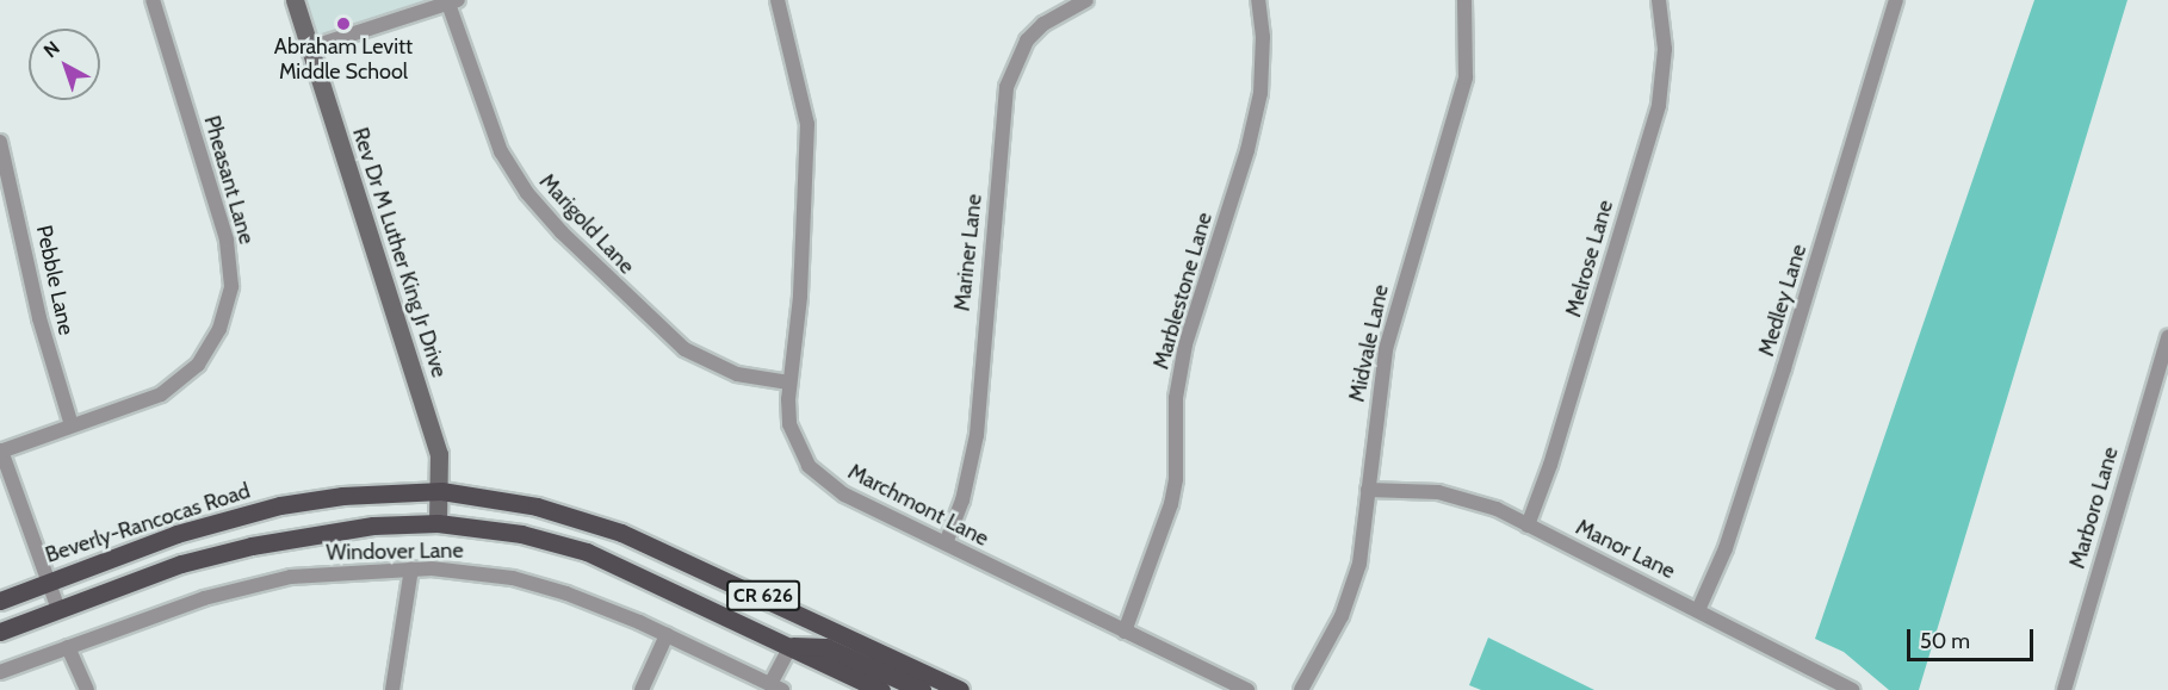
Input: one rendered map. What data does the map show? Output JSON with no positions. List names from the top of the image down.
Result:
{
  "streets": {
    "main road": ["Beverly-Rancocas Road", "CR 626"],
    "street": [
      "Pheasant Lane",
      "Marigold Lane",
      "Rev Dr M Luther King Jr Drive",
      "Mariner Lane",
      "Melrose Lane",
      "Pebble Lane",
      "Marblestone Lane",
      "Medley Lane",
      "Midvale Lane",
      "Marchmont Lane",
      "Marboro Lane",
      "Manor Lane",
      "Windover Lane"
    ]
  },
  "crossings": [
    ["Pheasant Lane", "Pebble Lane"],
    ["Marigold Lane", "Marchmont Lane"],
    ["Rev Dr M Luther King Jr Drive", "Beverly-Rancocas Road"],
    ["Rev Dr M Luther King Jr Drive", "CR 626"],
    ["Mariner Lane", "Marchmont Lane"],
    ["Melrose Lane", "Manor Lane"],
    ["Marblestone Lane", "Marchmont Lane"],
    ["Medley Lane", "Manor Lane"],
    ["Midvale Lane", "Manor Lane"]
  ],
  "places": ["Abraham Levitt Middle School"],
  "scale_bar": "50 m",
  "north": "top left"
}
